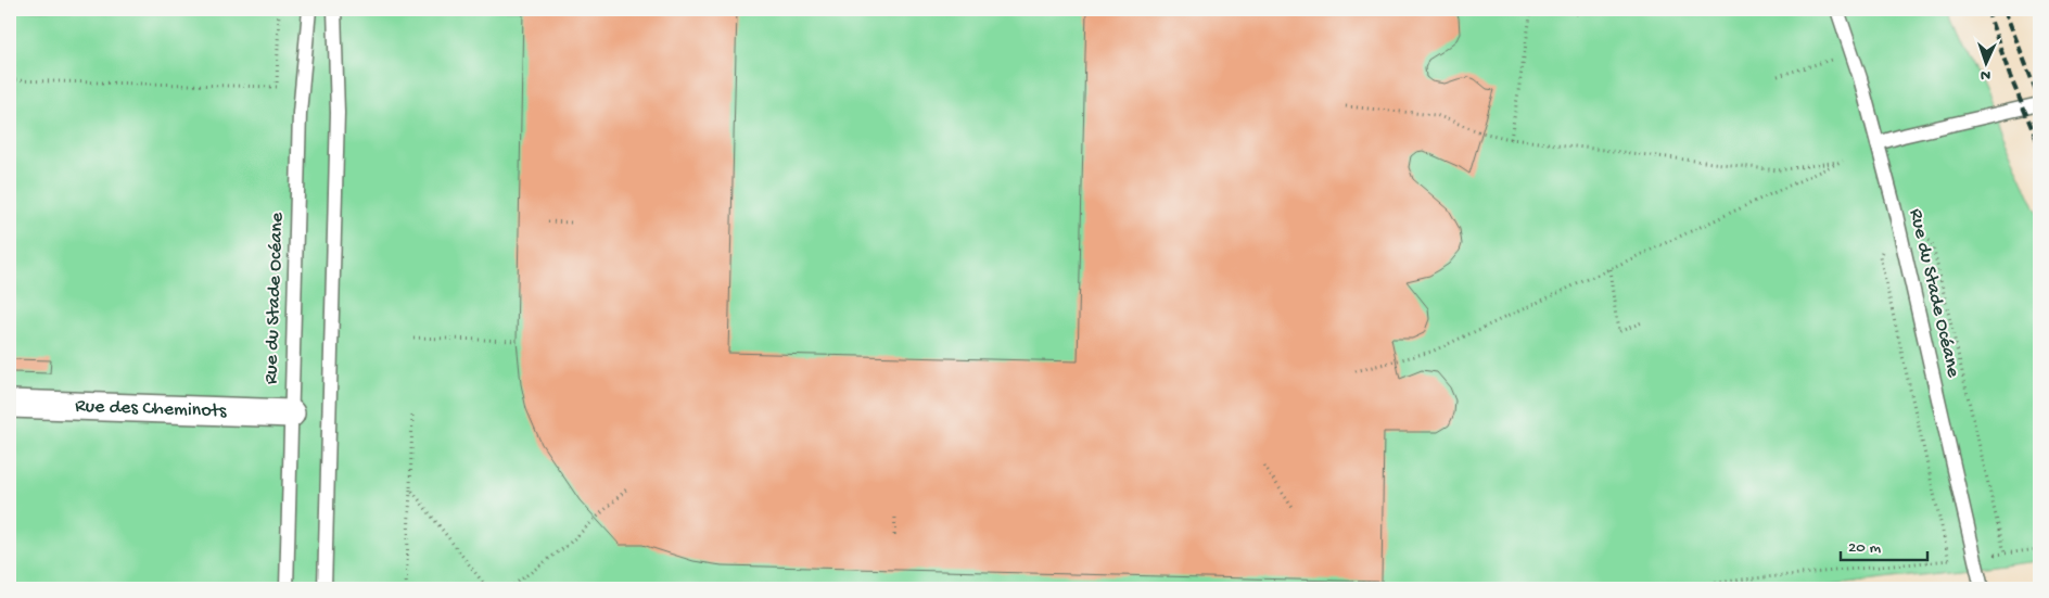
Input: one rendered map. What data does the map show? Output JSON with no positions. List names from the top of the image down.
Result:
{
  "streets": {
    "street": ["Rue des Cheminots"],
    "lane": ["Rue du Stade Océane"]
  },
  "crossings": [
    ["Rue du Stade Océane", "Rue des Cheminots"]
  ],
  "scale_bar": "20 m",
  "north": "bottom"
}
